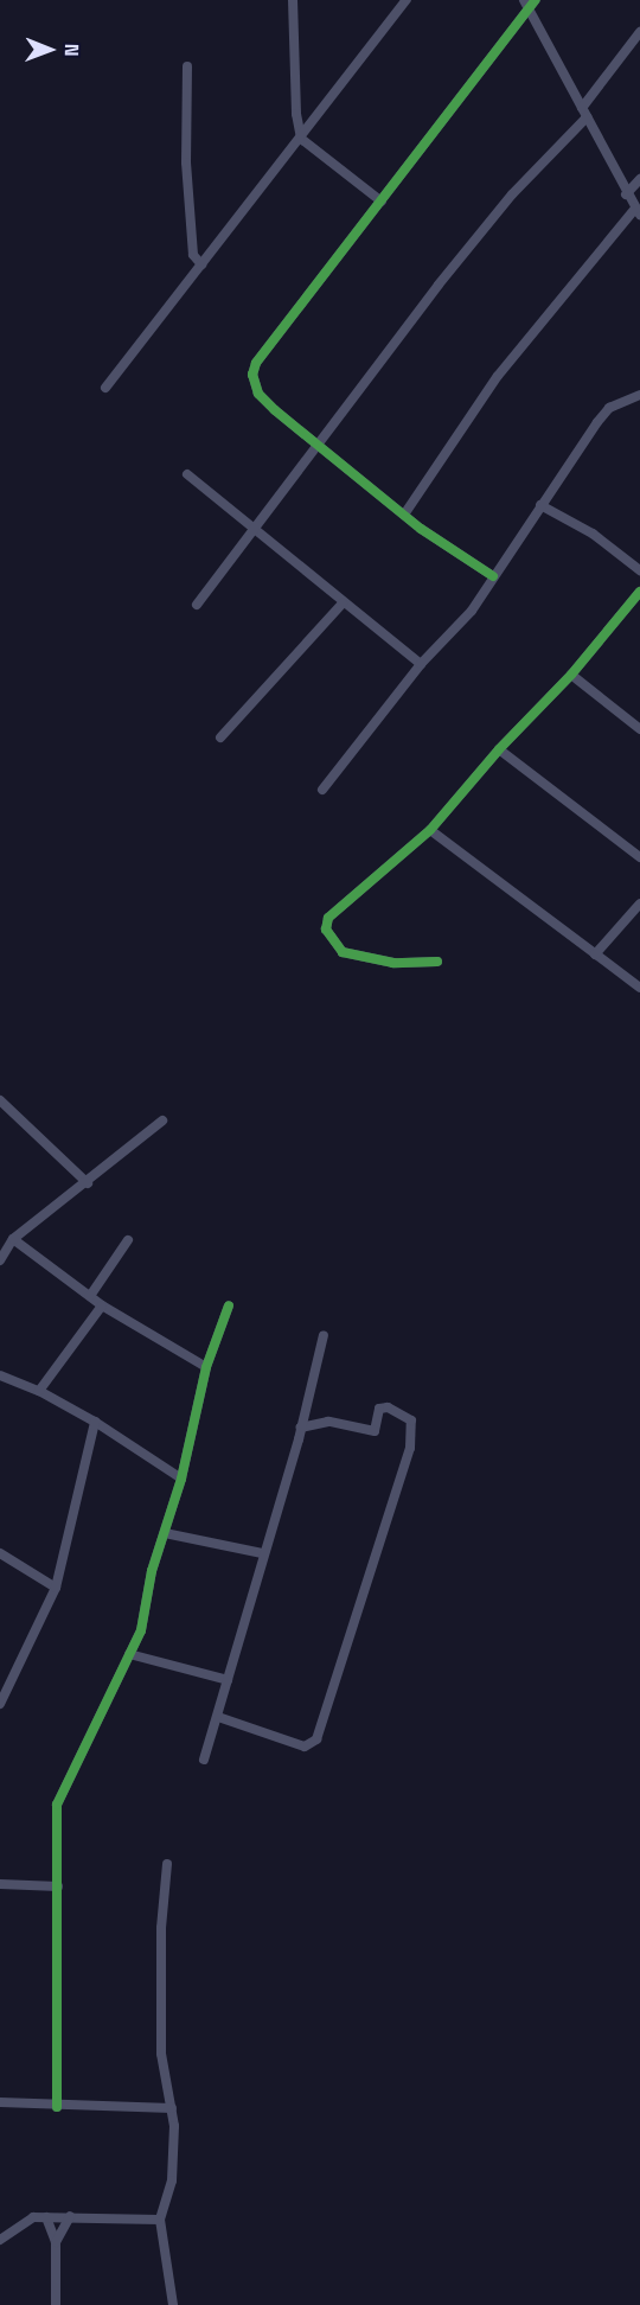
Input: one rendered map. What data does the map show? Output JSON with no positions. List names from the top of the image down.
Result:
{
  "north": "right"
}
